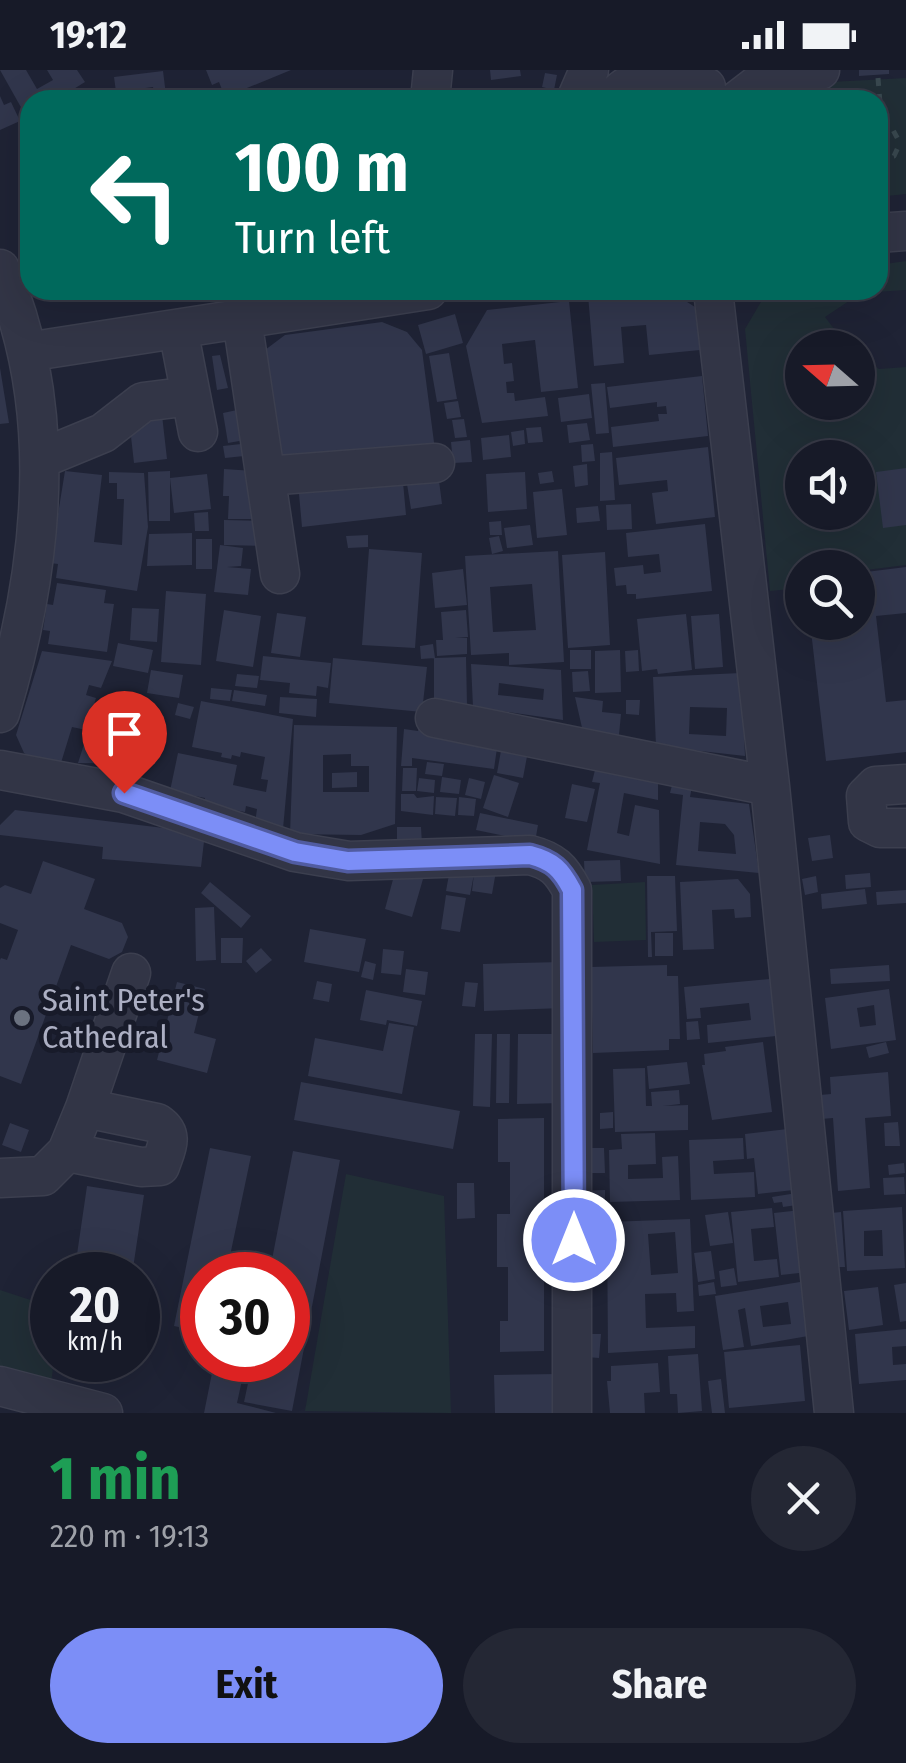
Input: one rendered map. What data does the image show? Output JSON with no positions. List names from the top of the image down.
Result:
{
  "places": ["Saint Peter's Cathedral"],
  "north": "left",
  "page": {
    "status": "19:12",
    "turn": ["100 m", "Turn left"],
    "speed": "20 km/h",
    "limit": "30",
    "heading": ["1 min", "220 m · 19:13"],
    "buttons": ["Exit", "Share"]
  }
}
